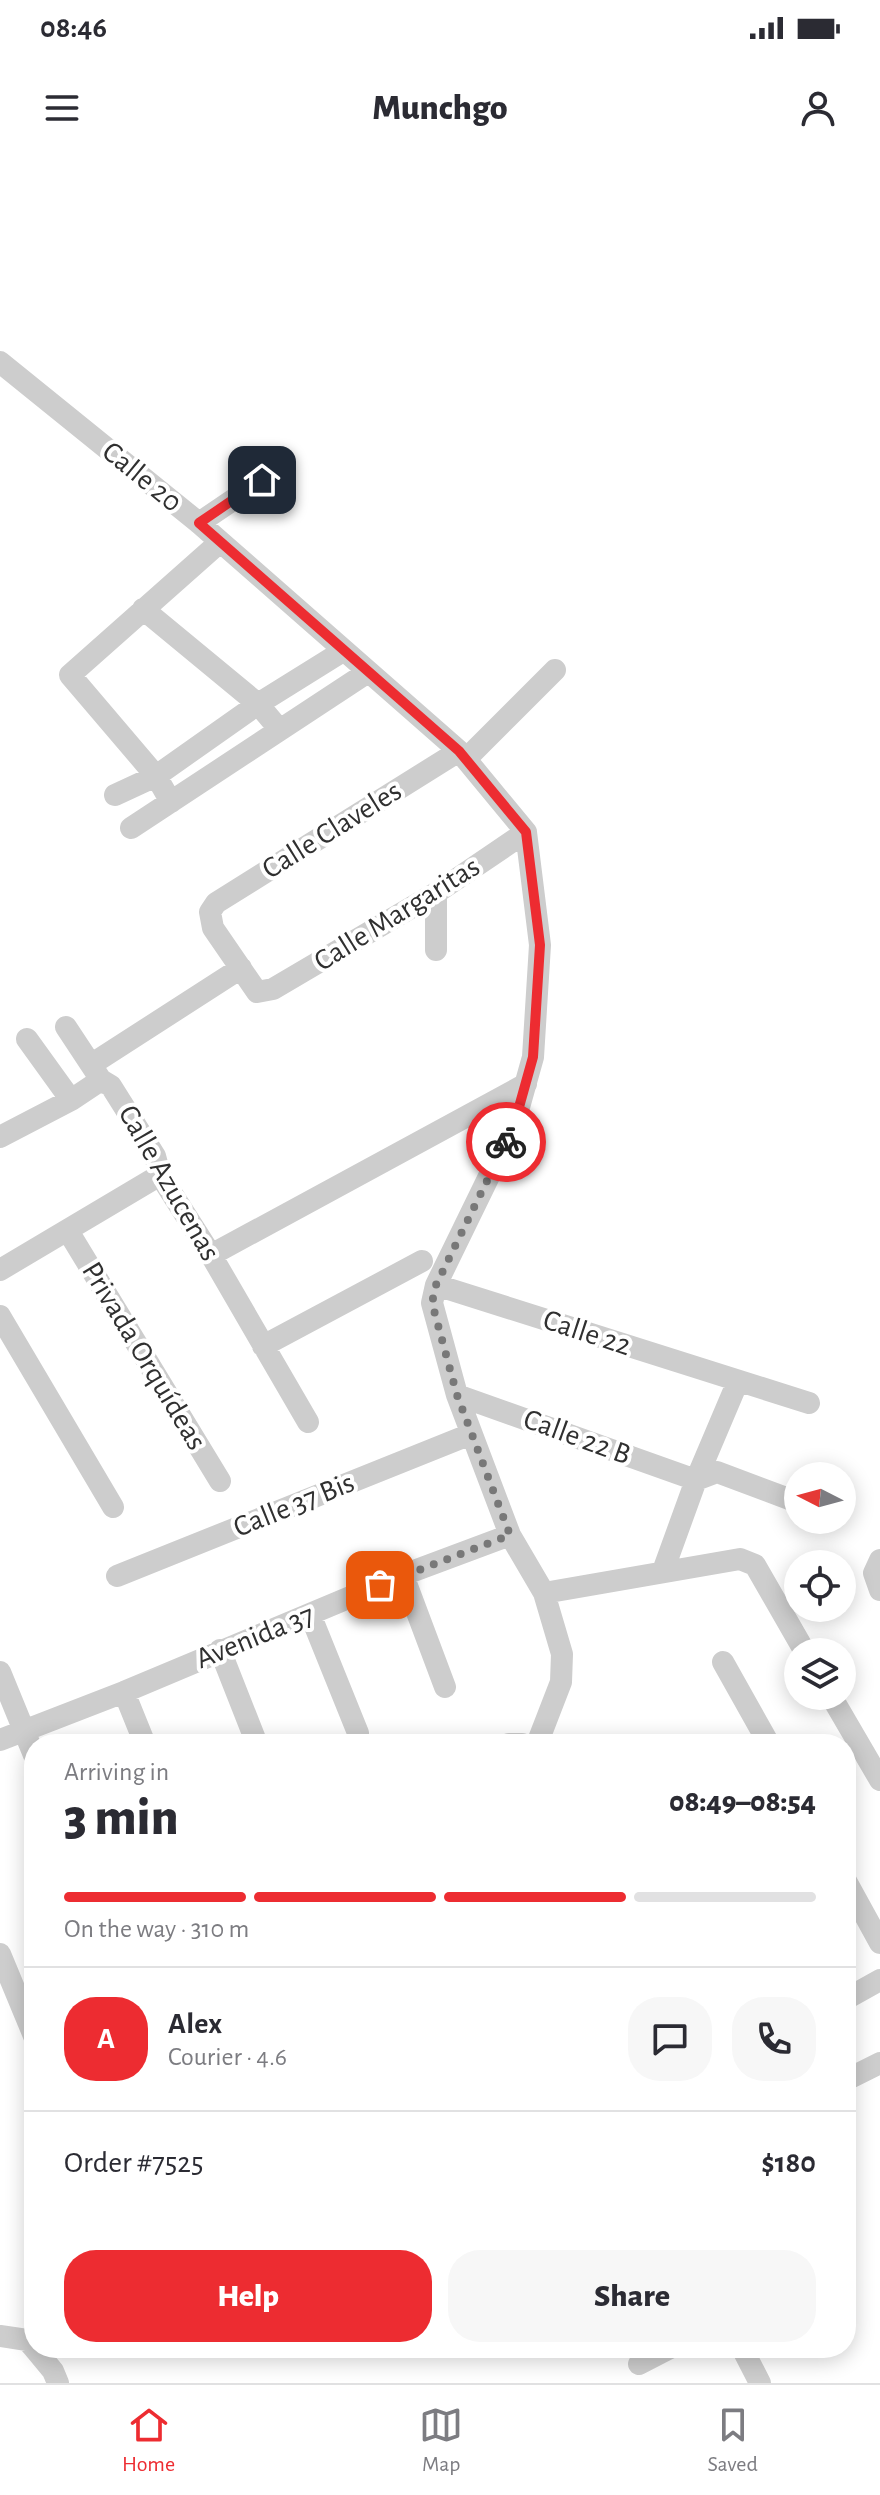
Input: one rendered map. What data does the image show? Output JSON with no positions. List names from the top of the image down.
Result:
{
  "streets": {
    "street": [
      "Calle 20",
      "Calle Claveles",
      "Calle Margaritas",
      "Calle Azucenas",
      "Calle 22",
      "Privada Orquídeas",
      "Calle 22 B",
      "Calle 37 Bis",
      "Avenida 37"
    ]
  },
  "crossings": [
    ["Calle 20", "Calle Claveles"],
    ["Calle 20", "Calle Margaritas"],
    ["Calle Claveles", "Calle Margaritas"]
  ],
  "north": "left",
  "page": {
    "status": "08:46",
    "header": "Munchgo",
    "heading": ["3 min", "Arriving in", "08:49–08:54"],
    "panel": [
      "Alex",
      "Courier · 4.6",
      "Order #7525",
      "$180"
    ],
    "bar": "On the way · 310 m",
    "round": "A",
    "buttons": ["Help", "Share"],
    "tabs": ["Home", "Map", "Saved"]
  }
}
